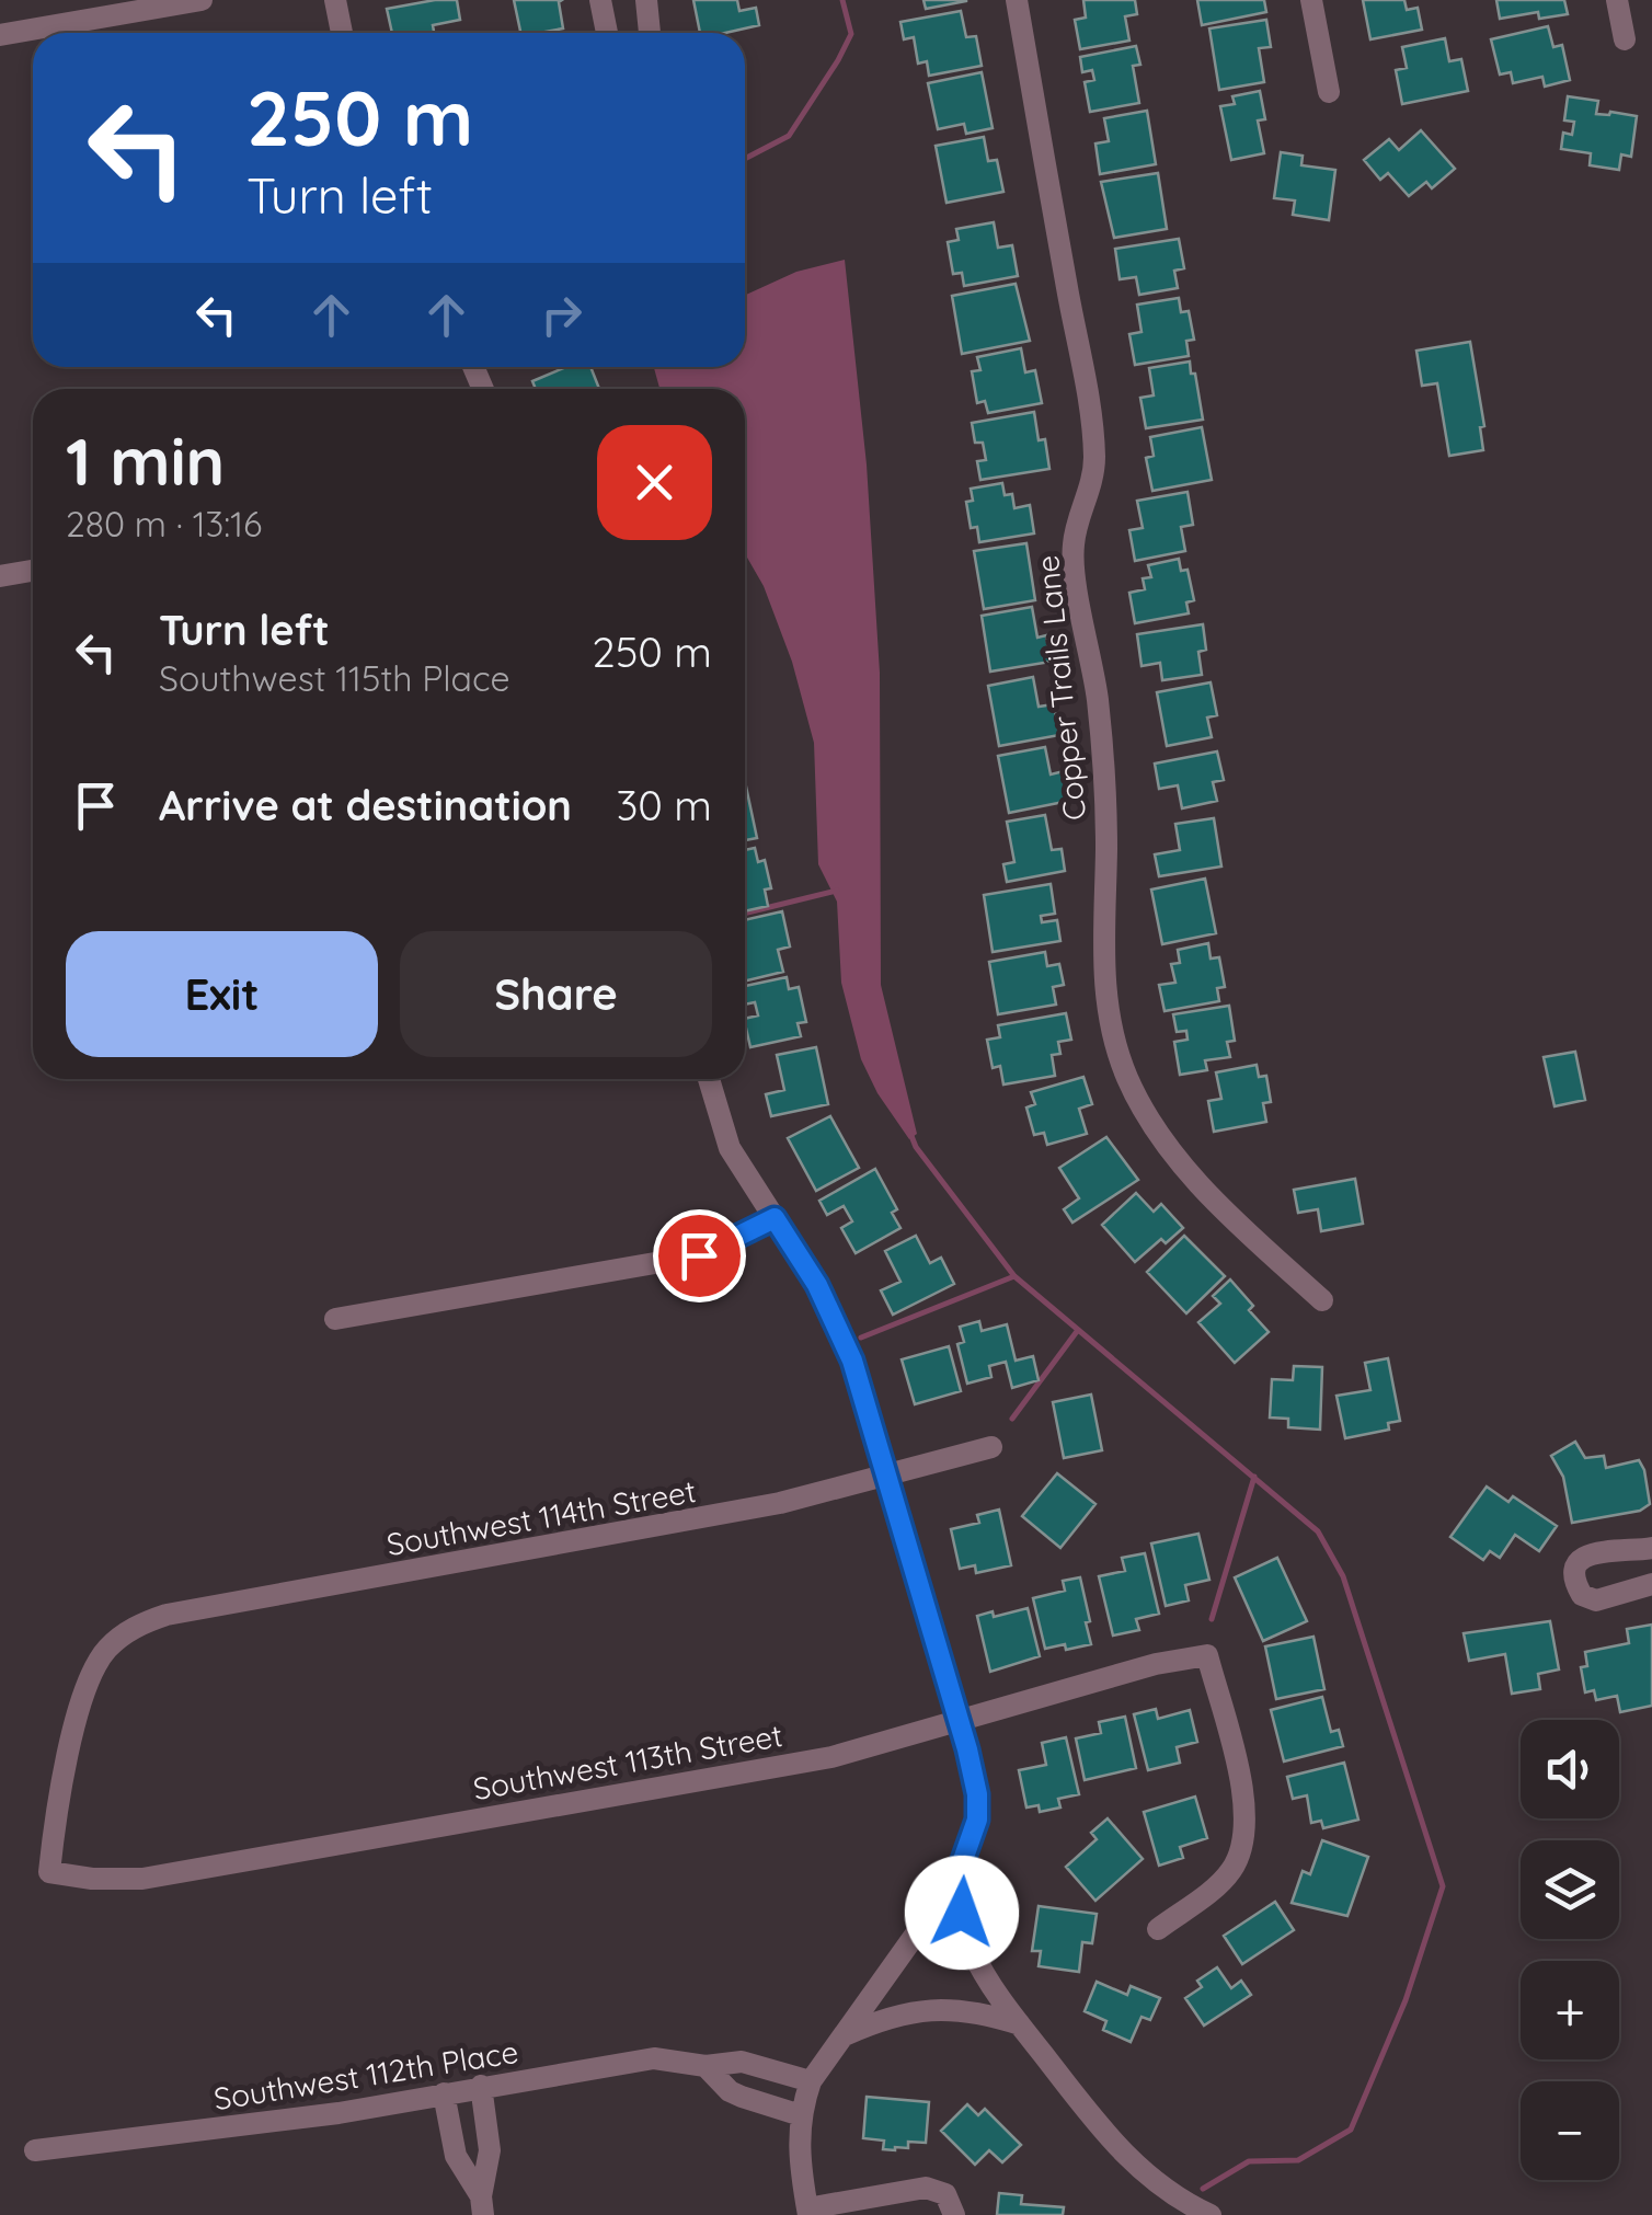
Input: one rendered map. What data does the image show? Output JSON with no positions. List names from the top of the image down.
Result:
{
  "streets": {
    "street": [
      "Copper Trails Lane",
      "Southwest 114th Street",
      "Southwest 113th Street",
      "Southwest 112th Place"
    ]
  },
  "crossings": [
    ["Southwest 114th Street", "Southwest 113th Street"]
  ],
  "page": {
    "turn": ["250 m", "Turn left"],
    "heading": ["1 min", "280 m · 13:16"],
    "list": [
      {
        "name": "Turn left",
        "note": "Southwest 115th Place",
        "value": "250 m"
      },
      {
        "name": "Arrive at destination",
        "value": "30 m"
      }
    ],
    "buttons": ["Exit", "Share"],
    "map_buttons": ["+", "−"]
  }
}
